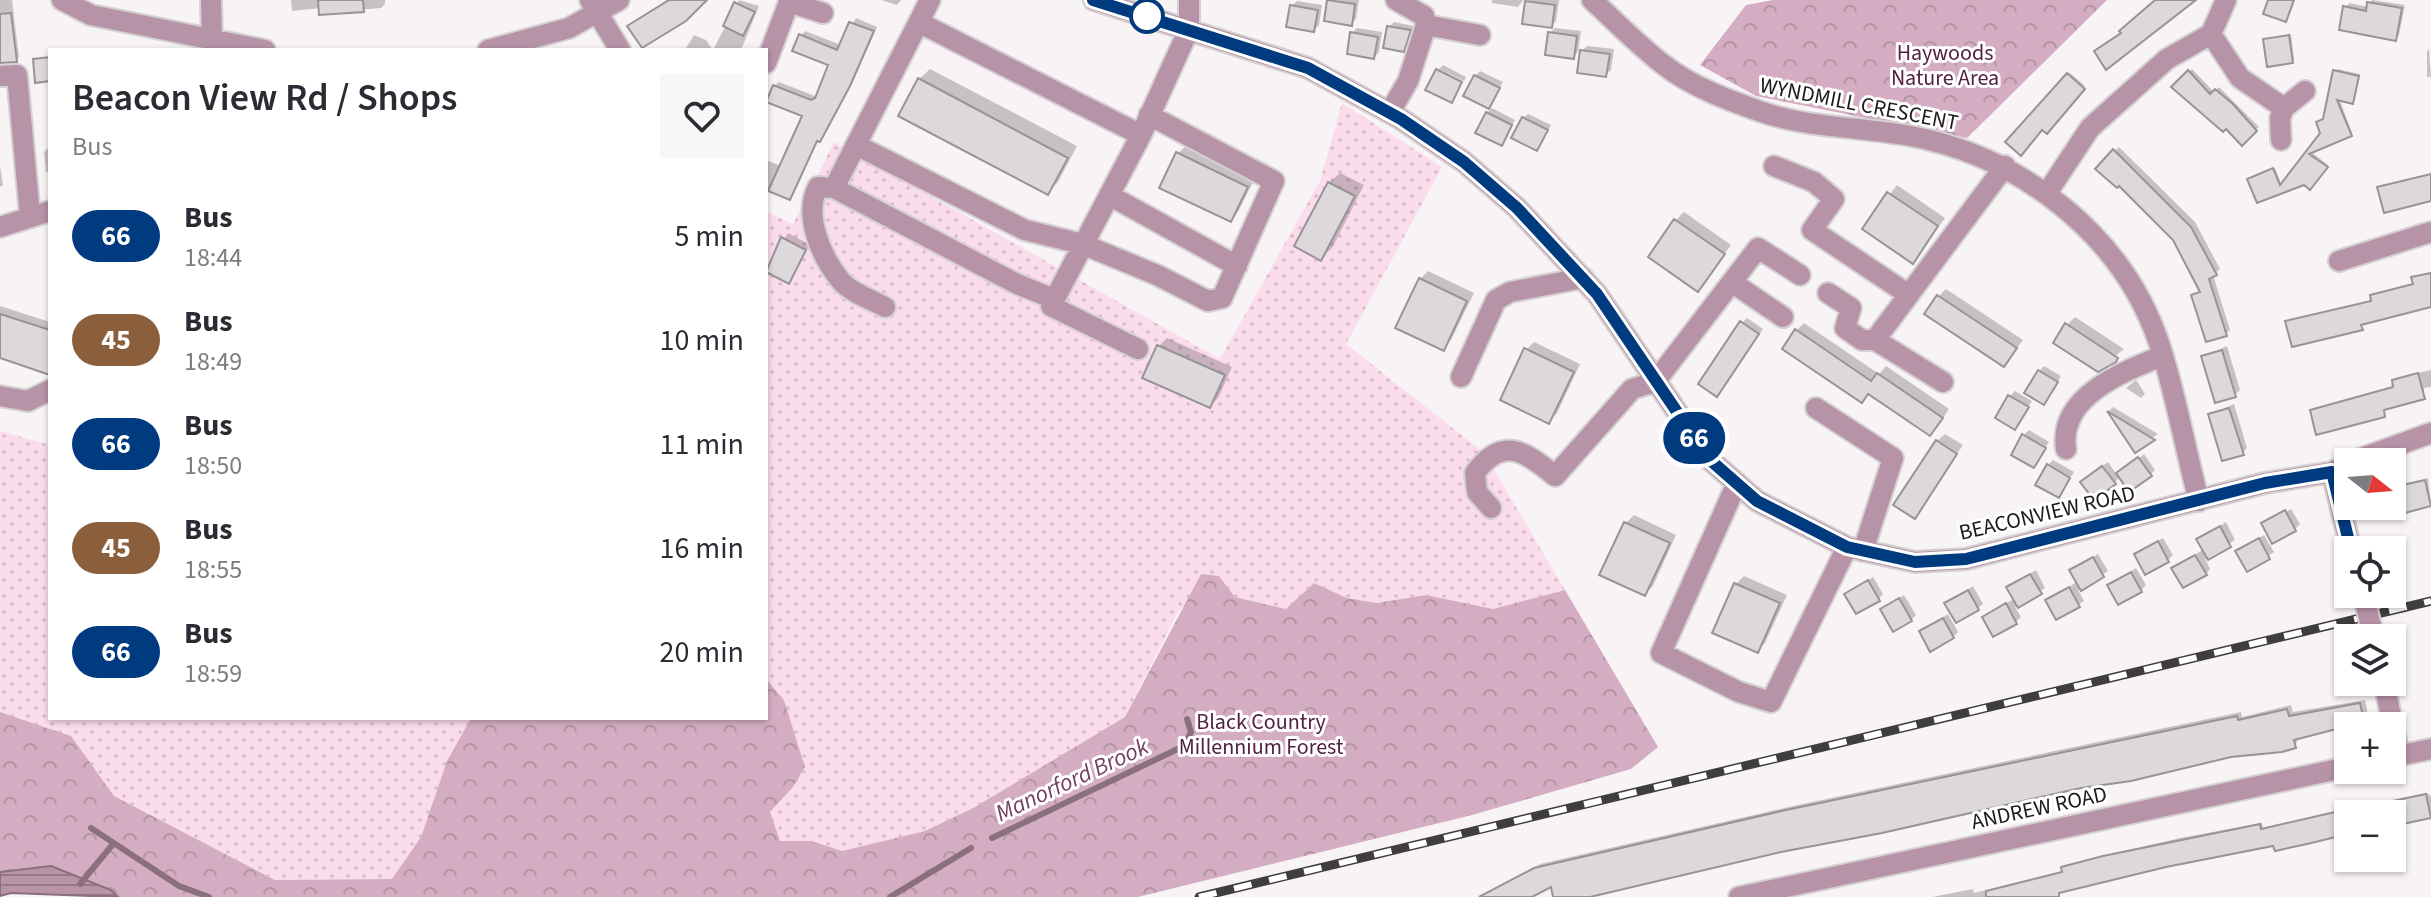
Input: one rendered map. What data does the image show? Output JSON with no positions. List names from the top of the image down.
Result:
{
  "streets": {
    "street": ["WYNDMILL CRESCENT", "BEACONVIEW ROAD", "ANDREW ROAD"]
  },
  "crossings": [
    ["WYNDMILL CRESCENT", "BEACONVIEW ROAD"]
  ],
  "water": ["Manorford Brook"],
  "parks": ["Haywoods Nature Area", "Black Country Millennium Forest"],
  "lines": ["bus line 66"],
  "north": "right",
  "page": {
    "on_map": "66",
    "heading": ["Beacon View Rd / Shops", "Bus"],
    "list": [
      {
        "mark": "66",
        "name": "Bus",
        "note": "18:44",
        "value": "5 min"
      },
      {
        "mark": "45",
        "name": "Bus",
        "note": "18:49",
        "value": "10 min"
      },
      {
        "mark": "66",
        "name": "Bus",
        "note": "18:50",
        "value": "11 min"
      },
      {
        "mark": "45",
        "name": "Bus",
        "note": "18:55",
        "value": "16 min"
      },
      {
        "mark": "66",
        "name": "Bus",
        "note": "18:59",
        "value": "20 min"
      }
    ],
    "map_buttons": ["+", "−"]
  }
}
